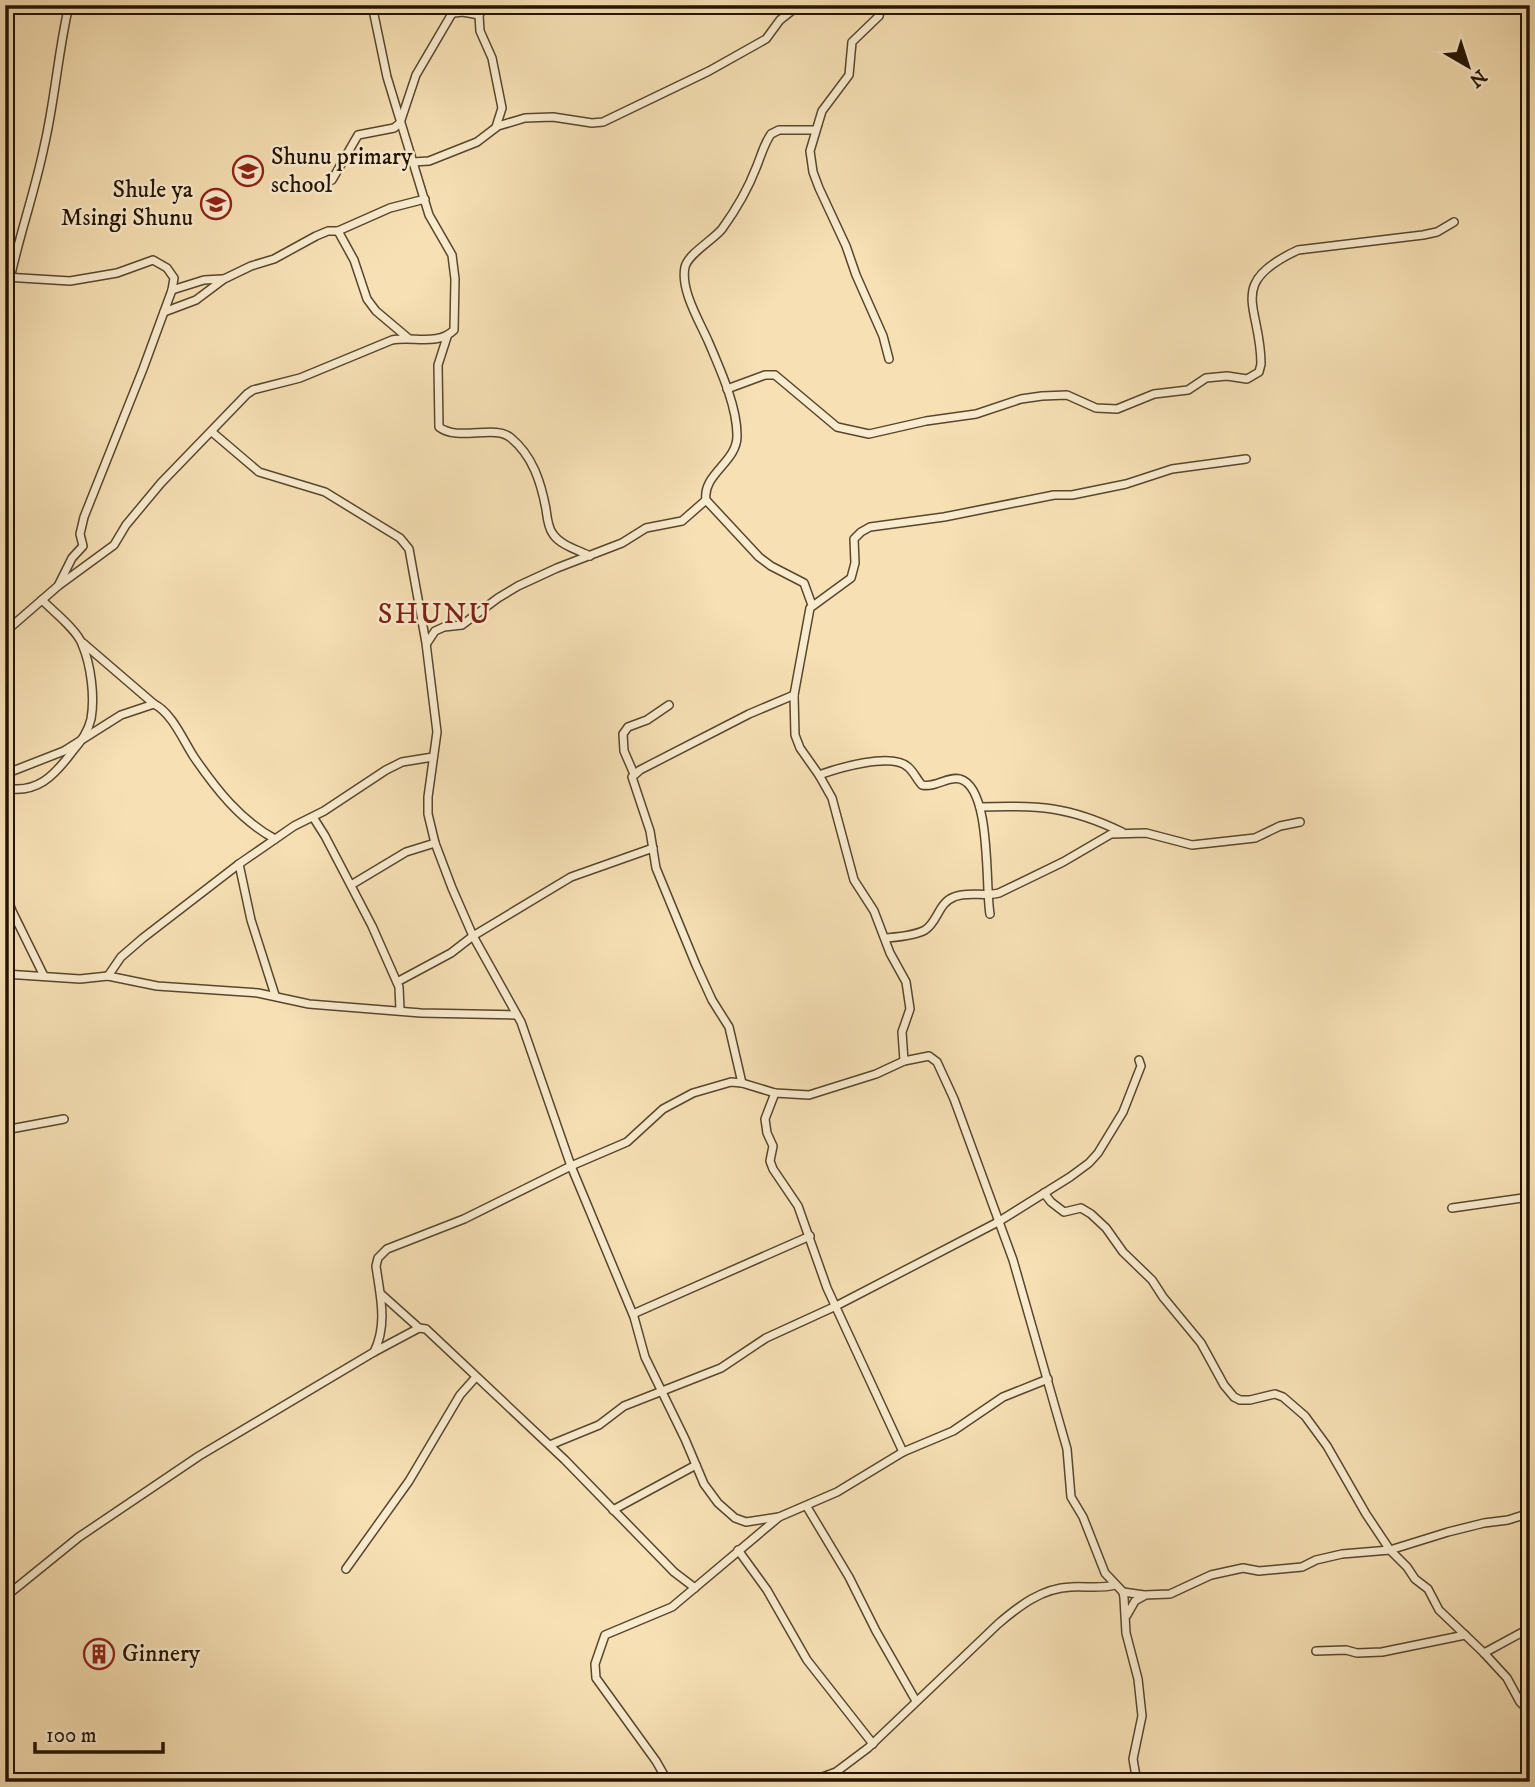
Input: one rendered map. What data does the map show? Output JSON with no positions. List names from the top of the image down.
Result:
{
  "districts": ["SHUNU"],
  "places": {
    "school or university": ["Shunu primary school", "Shule ya Msingi Shunu"],
    "building": ["Ginnery"]
  },
  "scale_bar": "100 m",
  "north": "bottom right"
}
